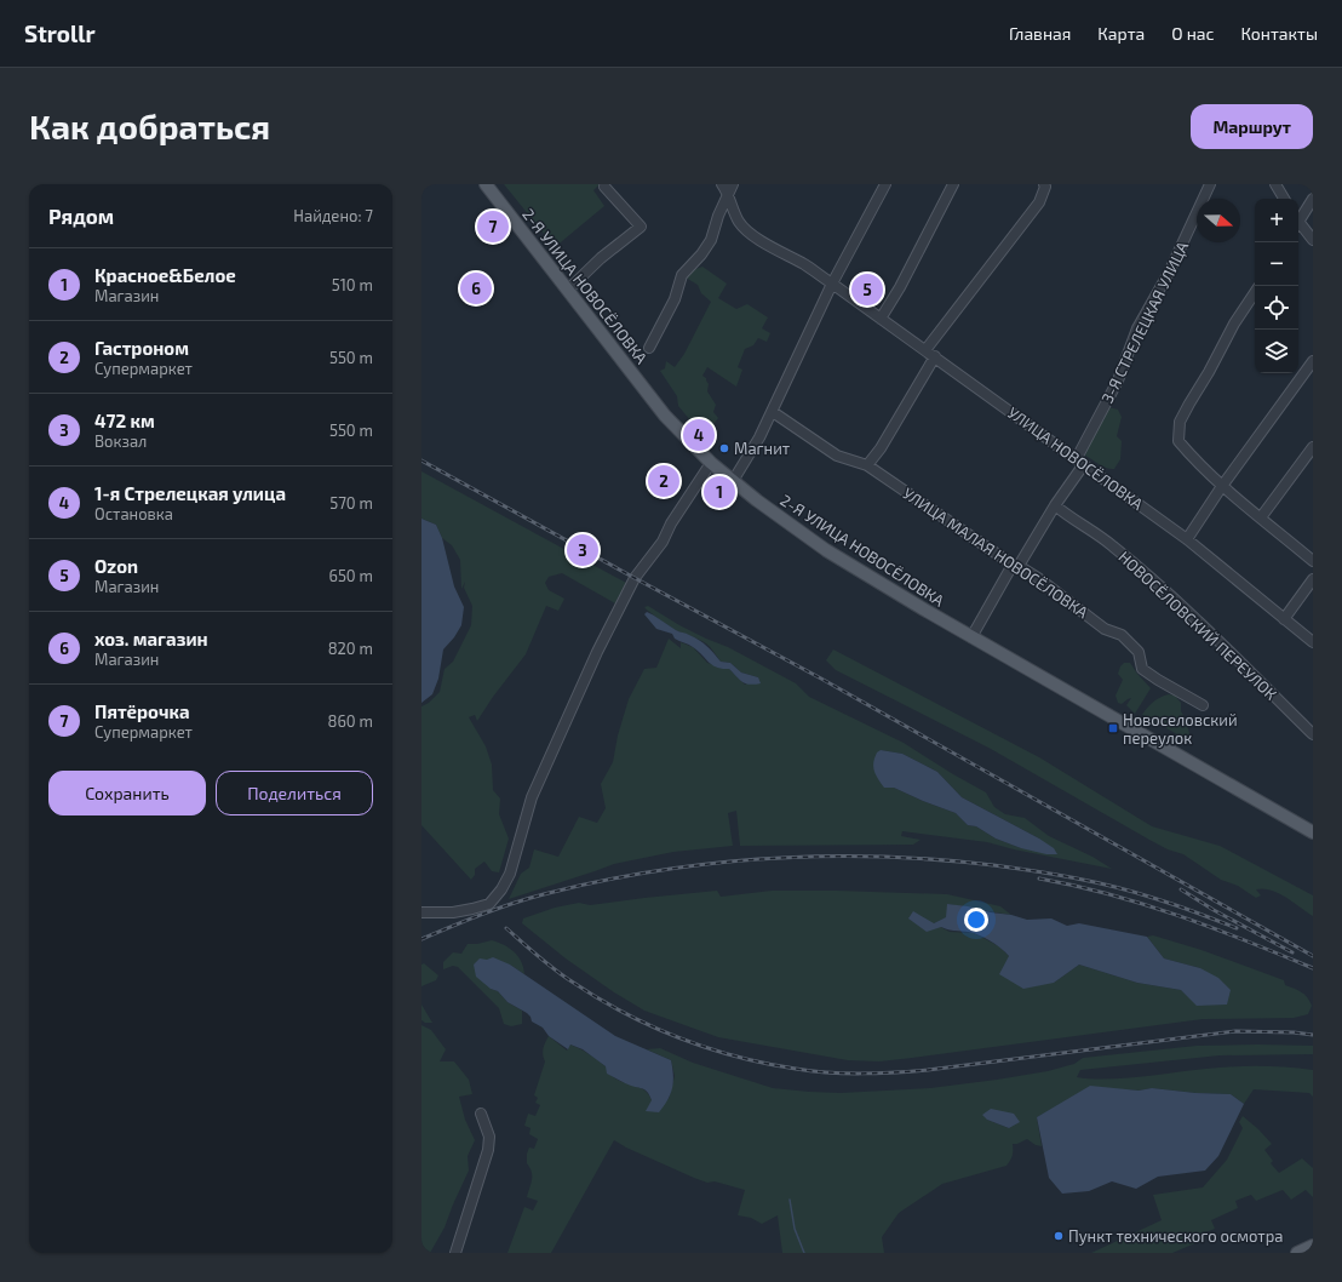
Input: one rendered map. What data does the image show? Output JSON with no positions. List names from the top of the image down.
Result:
{
  "streets": {
    "main road": ["2-Я УЛИЦА НОВОСЁЛОВКА"],
    "street": [
      "3-Я СТРЕЛЕЦКАЯ УЛИЦА",
      "УЛИЦА НОВОСЁЛОВКА",
      "УЛИЦА МАЛАЯ НОВОСЁЛОВКА",
      "НОВОСЁЛОВСКИЙ ПЕРЕУЛОК"
    ]
  },
  "crossings": [
    ["2-Я УЛИЦА НОВОСЁЛОВКА", "3-Я СТРЕЛЕЦКАЯ УЛИЦА"],
    ["3-Я СТРЕЛЕЦКАЯ УЛИЦА", "УЛИЦА НОВОСЁЛОВКА"],
    ["3-Я СТРЕЛЕЦКАЯ УЛИЦА", "УЛИЦА МАЛАЯ НОВОСЁЛОВКА"],
    ["3-Я СТРЕЛЕЦКАЯ УЛИЦА", "НОВОСЁЛОВСКИЙ ПЕРЕУЛОК"]
  ],
  "places": {
    "other": ["Магнит", "Пункт технического осмотра"],
    "transit": ["Новоселовский переулок"]
  },
  "north": "right",
  "page": {
    "header": "Strollr",
    "nav": [
      "Главная",
      "Карта",
      "О нас",
      "Контакты"
    ],
    "buttons": [
      "Маршрут",
      ["Сохранить", "Поделиться"]
    ],
    "title": "Как добраться",
    "heading": ["Рядом", "Найдено: 7"],
    "map_buttons": ["+", "−"],
    "pins": [
      "7",
      "6",
      "5",
      "4",
      "2",
      "1",
      "3"
    ],
    "list": [
      {
        "mark": "1",
        "name": "Красное&Белое",
        "note": "Магазин",
        "value": "510 m"
      },
      {
        "mark": "2",
        "name": "Гастроном",
        "note": "Супермаркет",
        "value": "550 m"
      },
      {
        "mark": "3",
        "name": "472 км",
        "note": "Вокзал",
        "value": "550 m"
      },
      {
        "mark": "4",
        "name": "1-я Стрелецкая улица",
        "note": "Остановка",
        "value": "570 m"
      },
      {
        "mark": "5",
        "name": "Ozon",
        "note": "Магазин",
        "value": "650 m"
      },
      {
        "mark": "6",
        "name": "хоз. магазин",
        "note": "Магазин",
        "value": "820 m"
      },
      {
        "mark": "7",
        "name": "Пятёрочка",
        "note": "Супермаркет",
        "value": "860 m"
      }
    ]
  }
}
